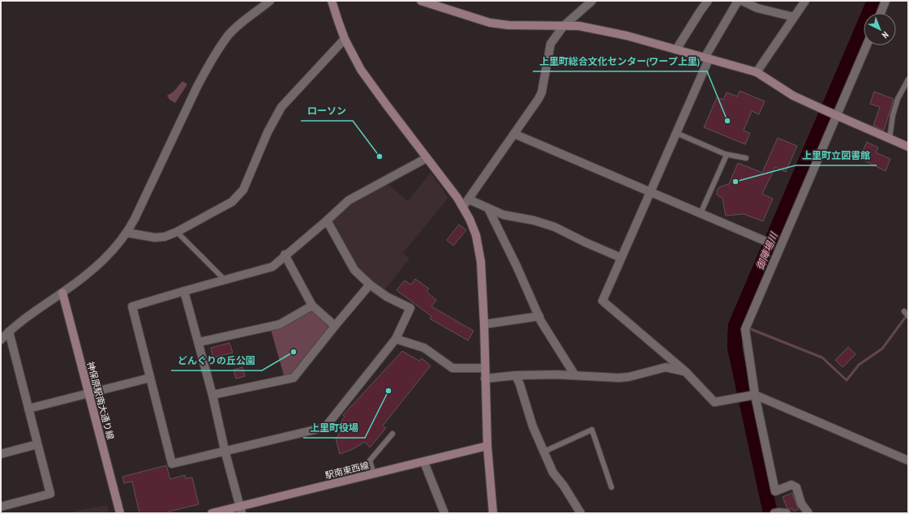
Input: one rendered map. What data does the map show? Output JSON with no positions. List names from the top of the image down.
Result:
{
  "streets": {
    "street": ["神保原駅南大通り線", "駅南東西線"]
  },
  "water": ["御陣場川"],
  "places": [
    "上里町総合文化センター(ワープ上里)",
    "ローソン",
    "上里町立図書館",
    "どんぐりの丘公園",
    "上里町役場"
  ],
  "north": "bottom right"
}
